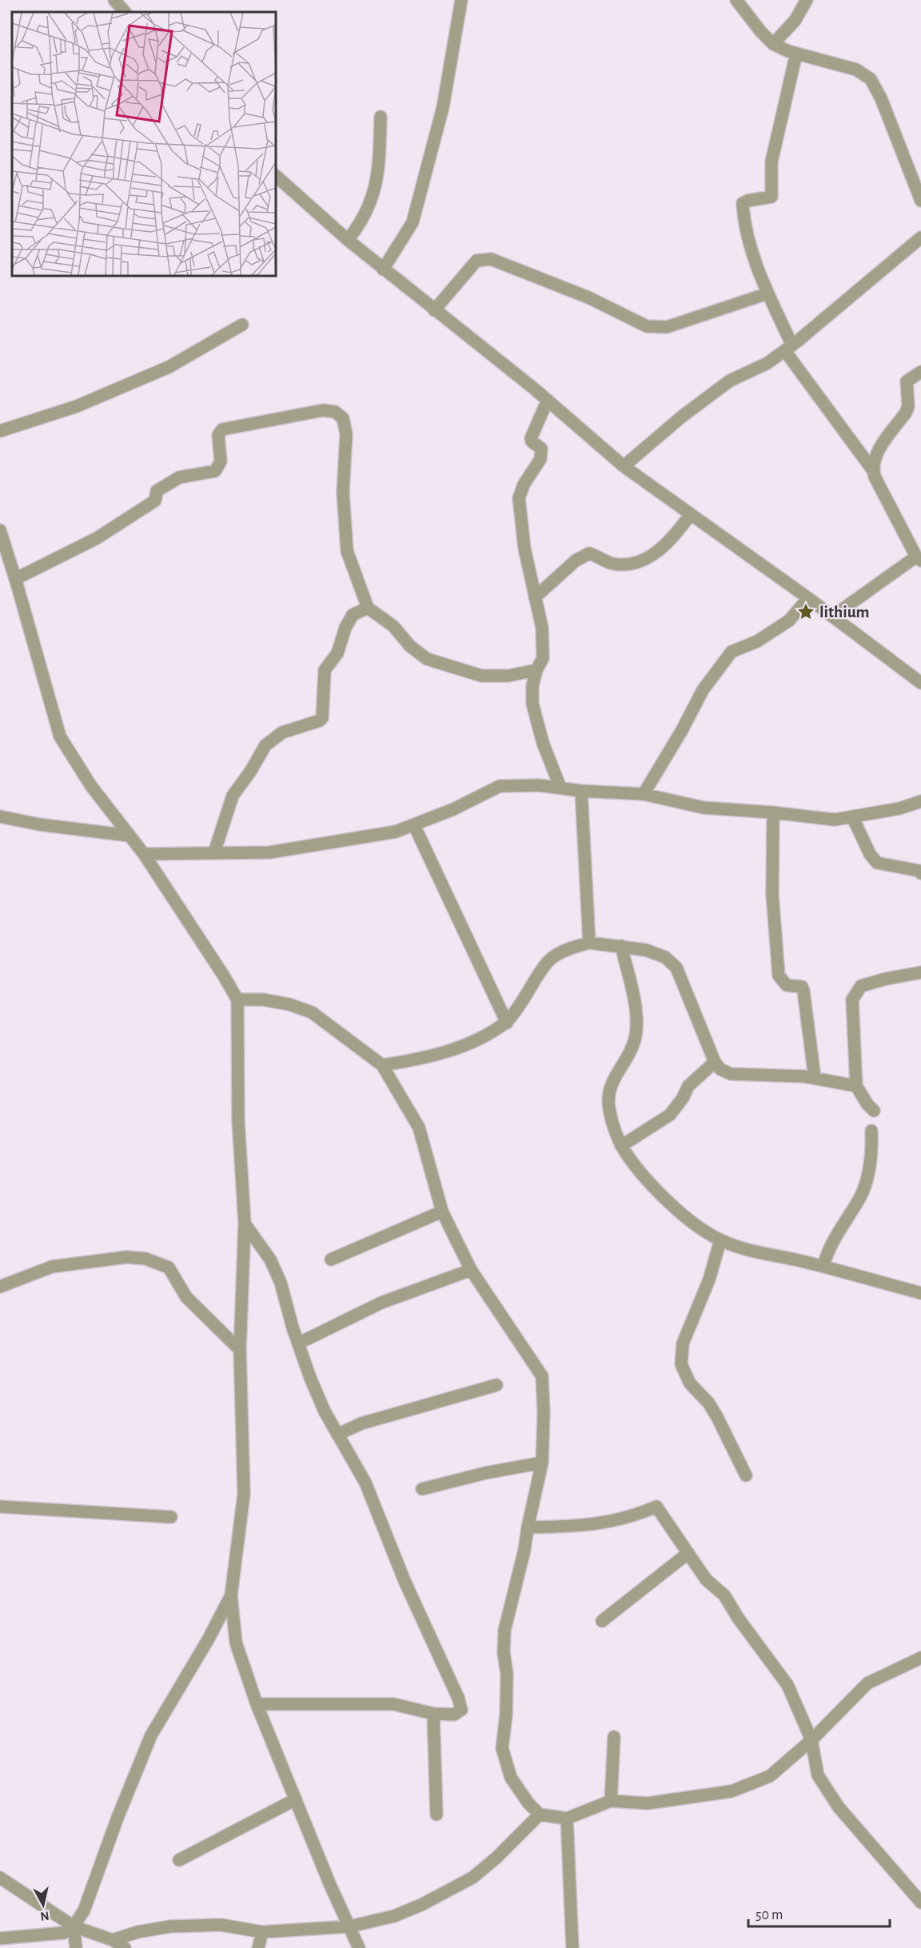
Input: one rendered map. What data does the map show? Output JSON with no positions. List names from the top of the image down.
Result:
{
  "places": {
    "place": ["lithium"]
  },
  "scale_bar": "50 m",
  "north": "bottom"
}
